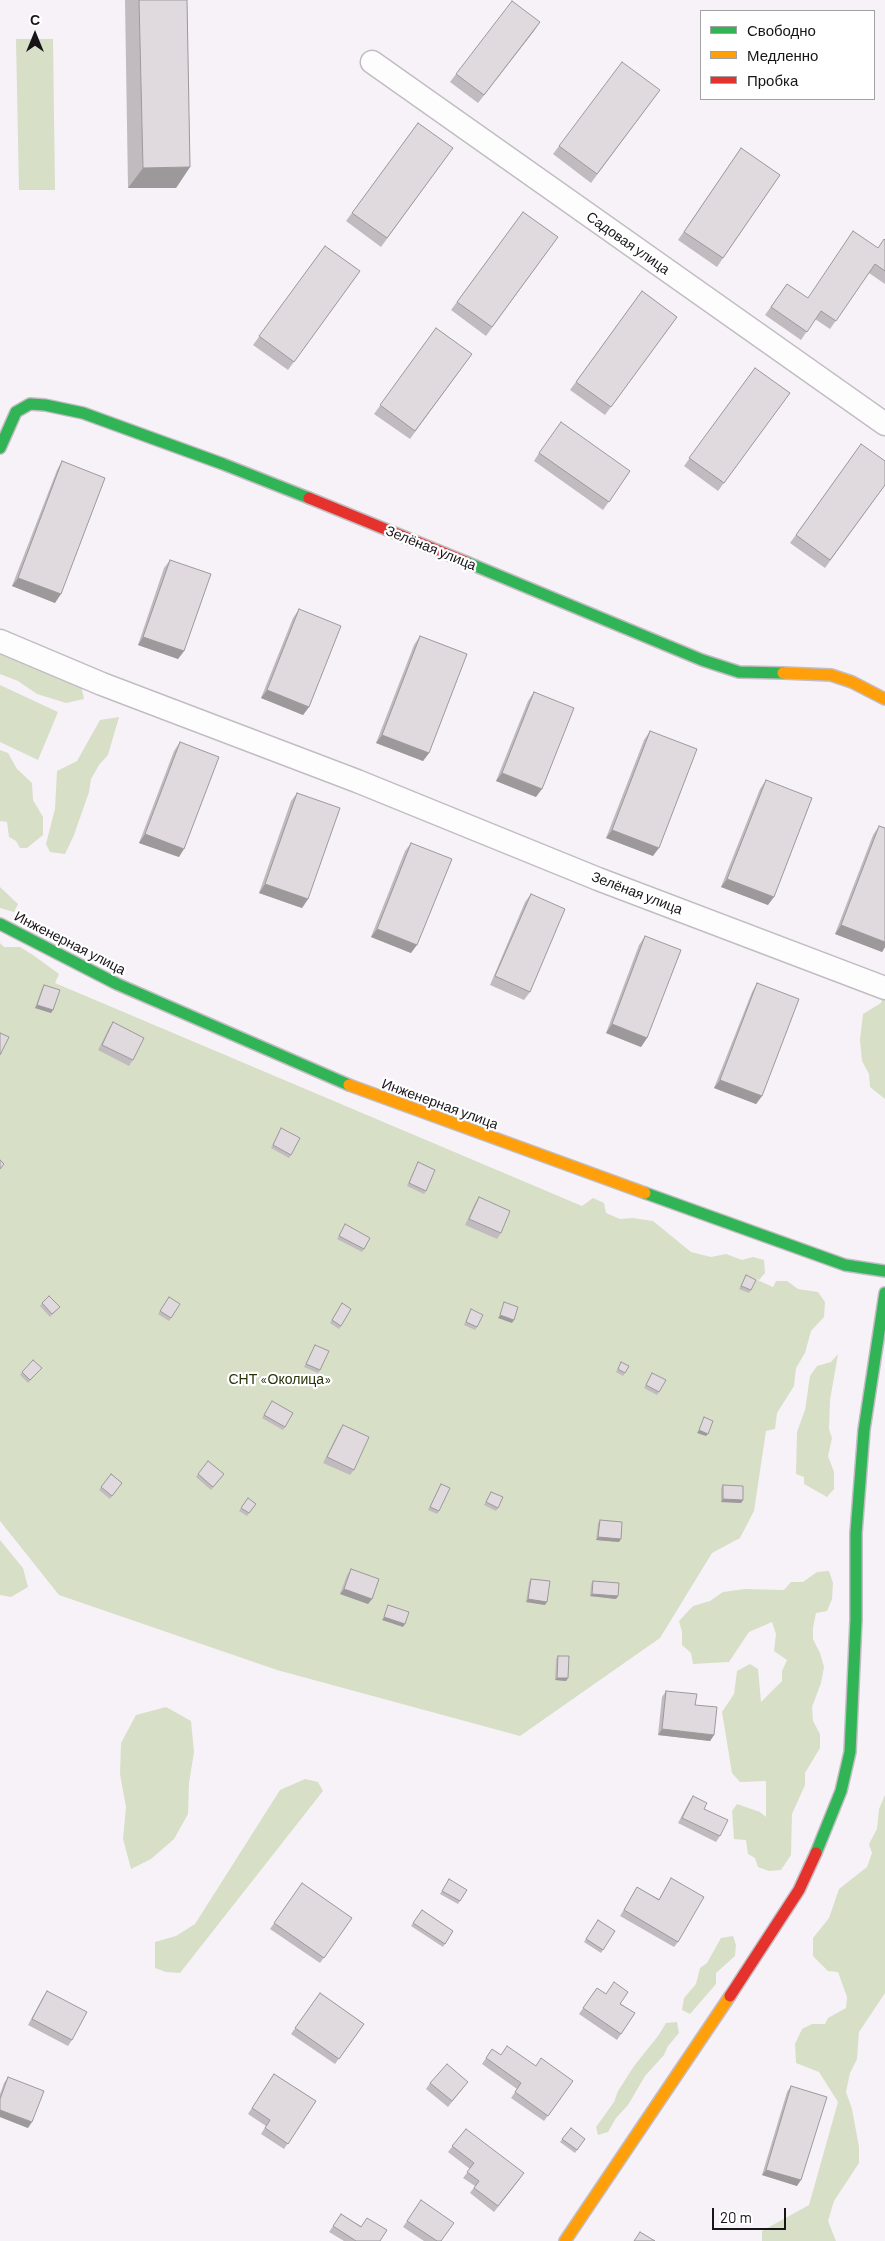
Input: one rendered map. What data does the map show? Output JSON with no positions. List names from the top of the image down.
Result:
{
  "streets": {
    "street": ["Садовая улица", "Зелёная улица", "Инженерная улица"]
  },
  "parks": ["СНТ «Околица»"],
  "legend": ["Свободно", "Медленно", "Пробка"],
  "scale_bar": "20 m",
  "north": "top"
}
